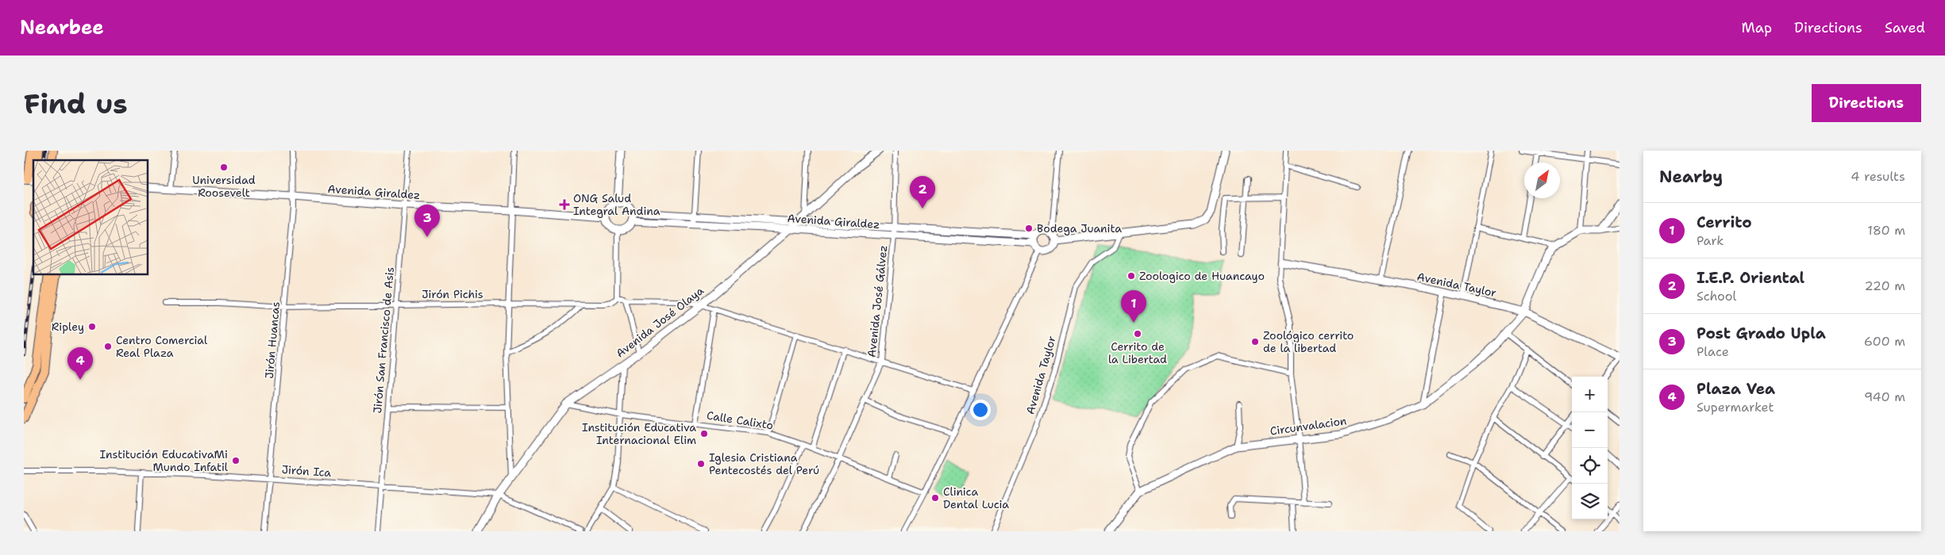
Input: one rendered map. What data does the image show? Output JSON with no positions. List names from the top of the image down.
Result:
{
  "streets": {
    "street": [
      "Avenida Giraldez",
      "Avenida Taylor",
      "Jirón Pichis",
      "Avenida José Gálvez",
      "Avenida José Olaya",
      "Jirón Huancas",
      "Jirón San Francisco de Asis",
      "Calle Calixto",
      "Circunvalacion",
      "Jirón Ica"
    ]
  },
  "crossings": [
    ["Avenida Giraldez", "Avenida José Gálvez"],
    ["Avenida Giraldez", "Avenida José Olaya"],
    ["Avenida Giraldez", "Jirón Huancas"],
    ["Avenida Giraldez", "Jirón San Francisco de Asis"],
    ["Avenida Taylor", "Circunvalacion"],
    ["Jirón Pichis", "Jirón Huancas"],
    ["Jirón Pichis", "Jirón San Francisco de Asis"],
    ["Avenida José Gálvez", "Calle Calixto"],
    ["Avenida José Olaya", "Calle Calixto"],
    ["Avenida José Olaya", "Jirón Ica"],
    ["Jirón Huancas", "Jirón Ica"],
    ["Jirón San Francisco de Asis", "Jirón Ica"]
  ],
  "places": {
    "other": [
      "Universidad Roosevelt",
      "Bodega Juanita",
      "Zoologico de Huancayo",
      "Ripley",
      "Cerrito de la Libertad",
      "Zoológico cerrito de la libertad",
      "Centro Comercial Real Plaza",
      "Institución Educativa Internacional Elim",
      "Institución EducativaMi Mundo Infatil",
      "Iglesia Cristiana Pentecostés del Perú",
      "Clinica Dental Lucia"
    ],
    "health": ["ONG Salud Integral Andina"]
  },
  "north": "top right",
  "page": {
    "header": "Nearbee",
    "nav": ["Map", "Directions", "Saved"],
    "buttons": "Directions",
    "title": "Find us",
    "heading": ["Nearby", "4 results"],
    "pins": [
      "2",
      "3",
      "1",
      "4"
    ],
    "list": [
      {
        "mark": "1",
        "name": "Cerrito",
        "note": "Park",
        "value": "180 m"
      },
      {
        "mark": "2",
        "name": "I.E.P. Oriental",
        "note": "School",
        "value": "220 m"
      },
      {
        "mark": "3",
        "name": "Post Grado Upla",
        "note": "Place",
        "value": "600 m"
      },
      {
        "mark": "4",
        "name": "Plaza Vea",
        "note": "Supermarket",
        "value": "940 m"
      }
    ],
    "map_buttons": ["+", "−"]
  }
}
